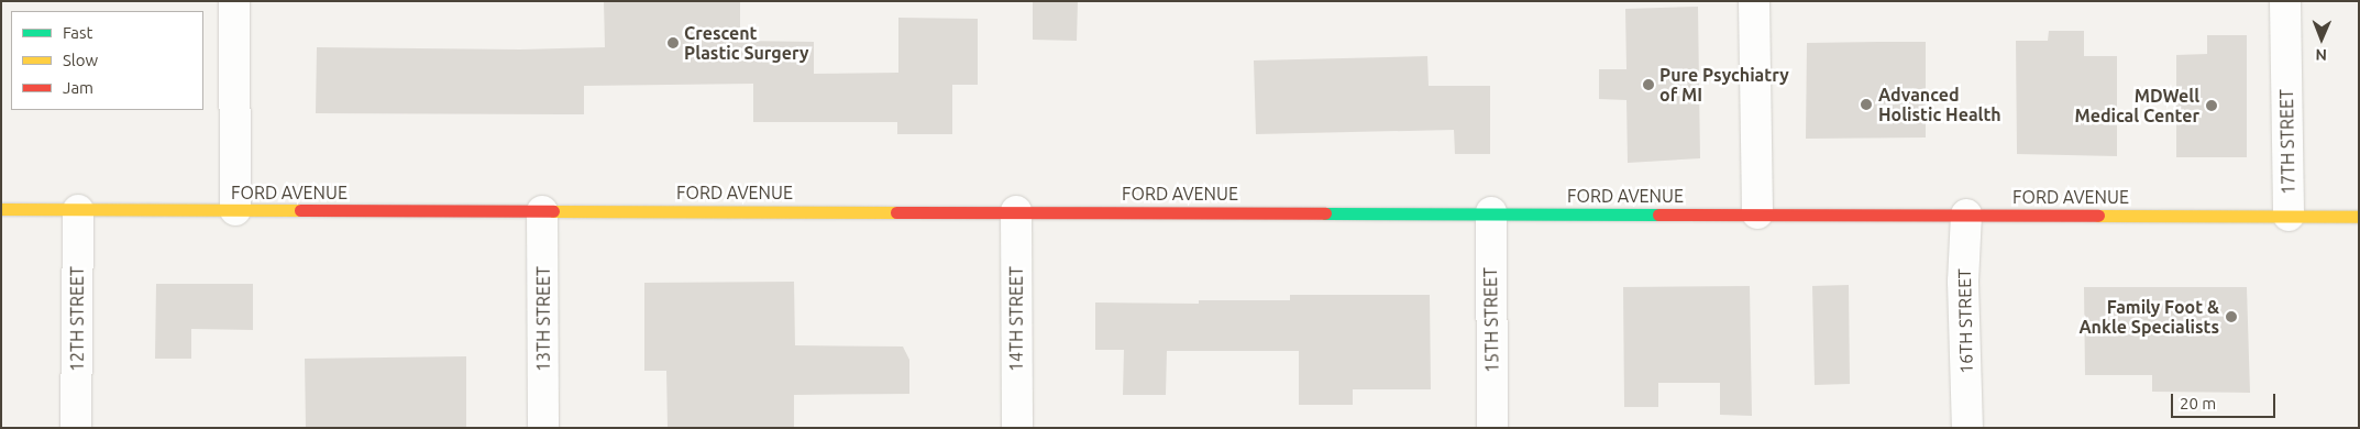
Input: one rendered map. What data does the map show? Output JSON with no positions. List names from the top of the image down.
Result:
{
  "streets": {
    "main road": ["FORD AVENUE"],
    "street": [
      "17TH STREET",
      "12TH STREET",
      "13TH STREET",
      "14TH STREET",
      "15TH STREET",
      "16TH STREET"
    ]
  },
  "crossings": [
    ["17TH STREET", "FORD AVENUE"],
    ["FORD AVENUE", "12TH STREET"],
    ["FORD AVENUE", "13TH STREET"],
    ["FORD AVENUE", "14TH STREET"],
    ["FORD AVENUE", "15TH STREET"],
    ["FORD AVENUE", "16TH STREET"]
  ],
  "places": [
    "Crescent Plastic Surgery",
    "Pure Psychiatry of MI",
    "Advanced Holistic Health",
    "MDWell Medical Center",
    "Family Foot & Ankle Specialists"
  ],
  "legend": ["Fast", "Slow", "Jam"],
  "scale_bar": "20 m",
  "north": "bottom"
}
